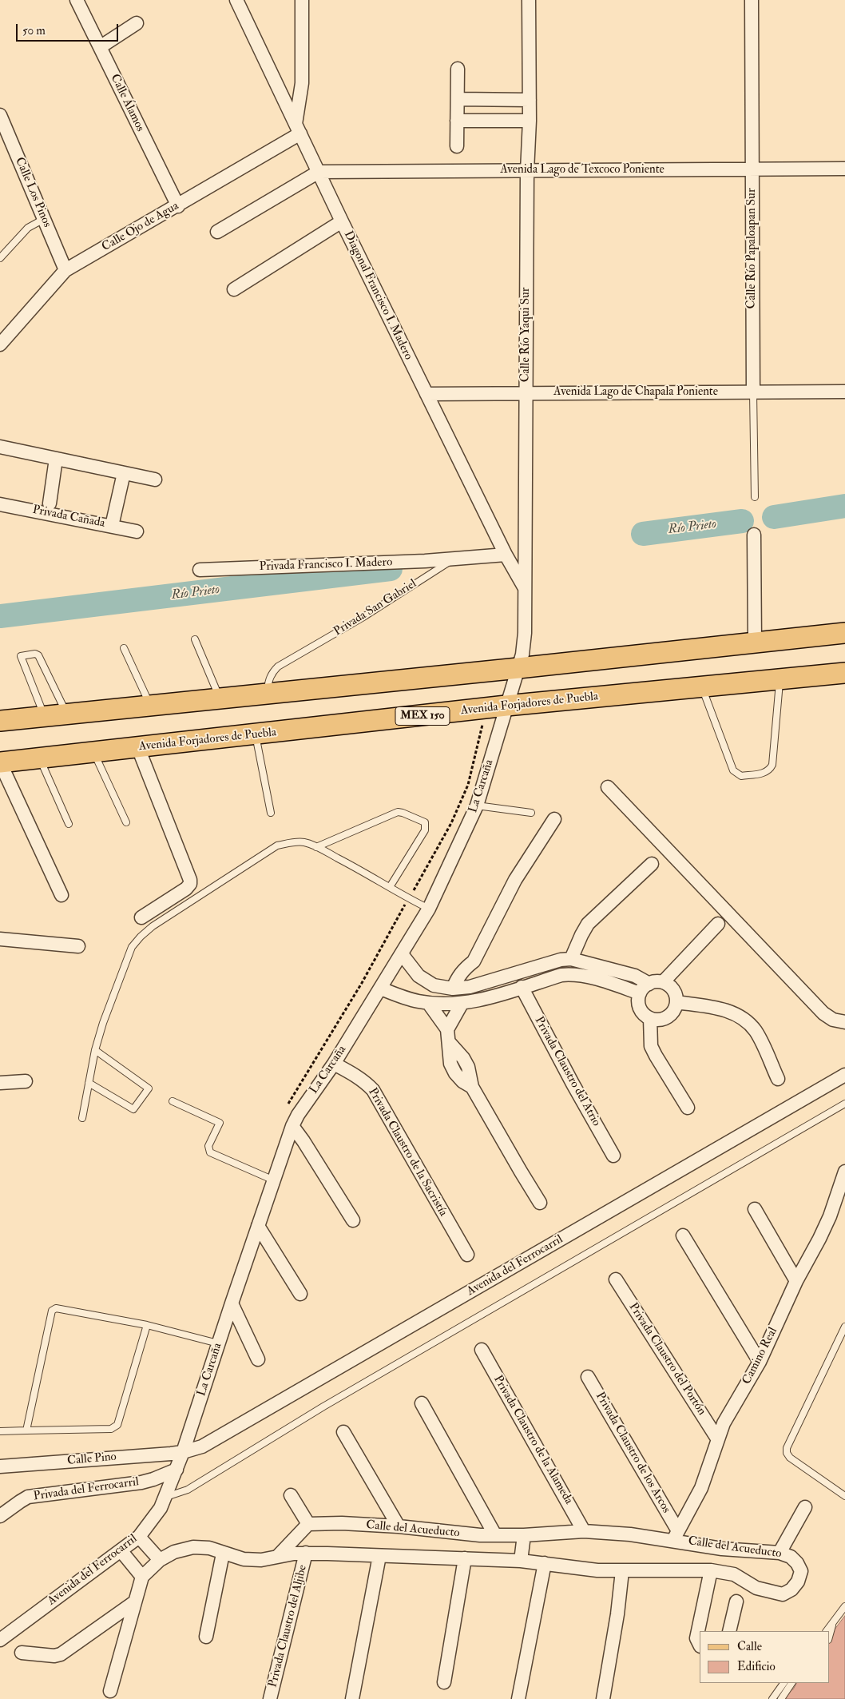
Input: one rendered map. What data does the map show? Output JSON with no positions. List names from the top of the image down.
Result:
{
  "streets": {
    "main road": ["Avenida Forjadores de Puebla", "MEX 150"],
    "street": [
      "Calle Álamos",
      "Avenida Lago de Texcoco Poniente",
      "Calle Los Pinos",
      "Calle Ojo de Agua",
      "Calle Río Papaloapan Sur",
      "Diagonal Francisco I. Madero",
      "Calle Río Yaqui Sur",
      "Avenida Lago de Chapala Poniente",
      "Privada Cañada",
      "Privada Francisco I. Madero",
      "Privada San Gabriel",
      "La Carcaña",
      "Privada Claustro del Atrio",
      "Privada Claustro de la Sacristía",
      "Avenida del Ferrocarril",
      "Camino Real",
      "Privada Claustro del Portón",
      "Privada Claustro de la Alameda",
      "Privada Claustro de los Arcos",
      "Calle Pino",
      "Privada del Ferrocarril",
      "Calle del Acueducto",
      "Privada Claustro del Aljibe"
    ]
  },
  "crossings": [
    ["Calle Álamos", "Calle Ojo de Agua"],
    ["Avenida Lago de Texcoco Poniente", "Calle Río Papaloapan Sur"],
    ["Avenida Lago de Texcoco Poniente", "Diagonal Francisco I. Madero"],
    ["Avenida Lago de Texcoco Poniente", "Calle Río Yaqui Sur"],
    ["Calle Los Pinos", "Calle Ojo de Agua"],
    ["Calle Ojo de Agua", "Diagonal Francisco I. Madero"],
    ["Calle Río Papaloapan Sur", "Avenida Lago de Chapala Poniente"],
    ["Diagonal Francisco I. Madero", "Calle Río Yaqui Sur"],
    ["Diagonal Francisco I. Madero", "Avenida Lago de Chapala Poniente"],
    ["Diagonal Francisco I. Madero", "Privada San Gabriel"],
    ["Calle Río Yaqui Sur", "Avenida Lago de Chapala Poniente"],
    ["Calle Río Yaqui Sur", "La Carcaña"],
    ["Privada Francisco I. Madero", "Privada San Gabriel"],
    ["Avenida Forjadores de Puebla", "La Carcaña"],
    ["La Carcaña", "Privada Claustro de la Sacristía"],
    ["La Carcaña", "Avenida del Ferrocarril"],
    ["La Carcaña", "Calle Pino"],
    ["La Carcaña", "Privada del Ferrocarril"],
    ["Avenida del Ferrocarril", "Calle Pino"],
    ["Camino Real", "Privada Claustro del Portón"],
    ["Camino Real", "Privada Claustro de los Arcos"],
    ["Camino Real", "Calle del Acueducto"],
    ["Privada Claustro de la Alameda", "Calle del Acueducto"],
    ["Privada Claustro de los Arcos", "Calle del Acueducto"],
    ["Calle del Acueducto", "Privada Claustro del Aljibe"]
  ],
  "water": ["Río Prieto"],
  "legend": ["Calle", "Edificio"],
  "scale_bar": "50 m"
}
